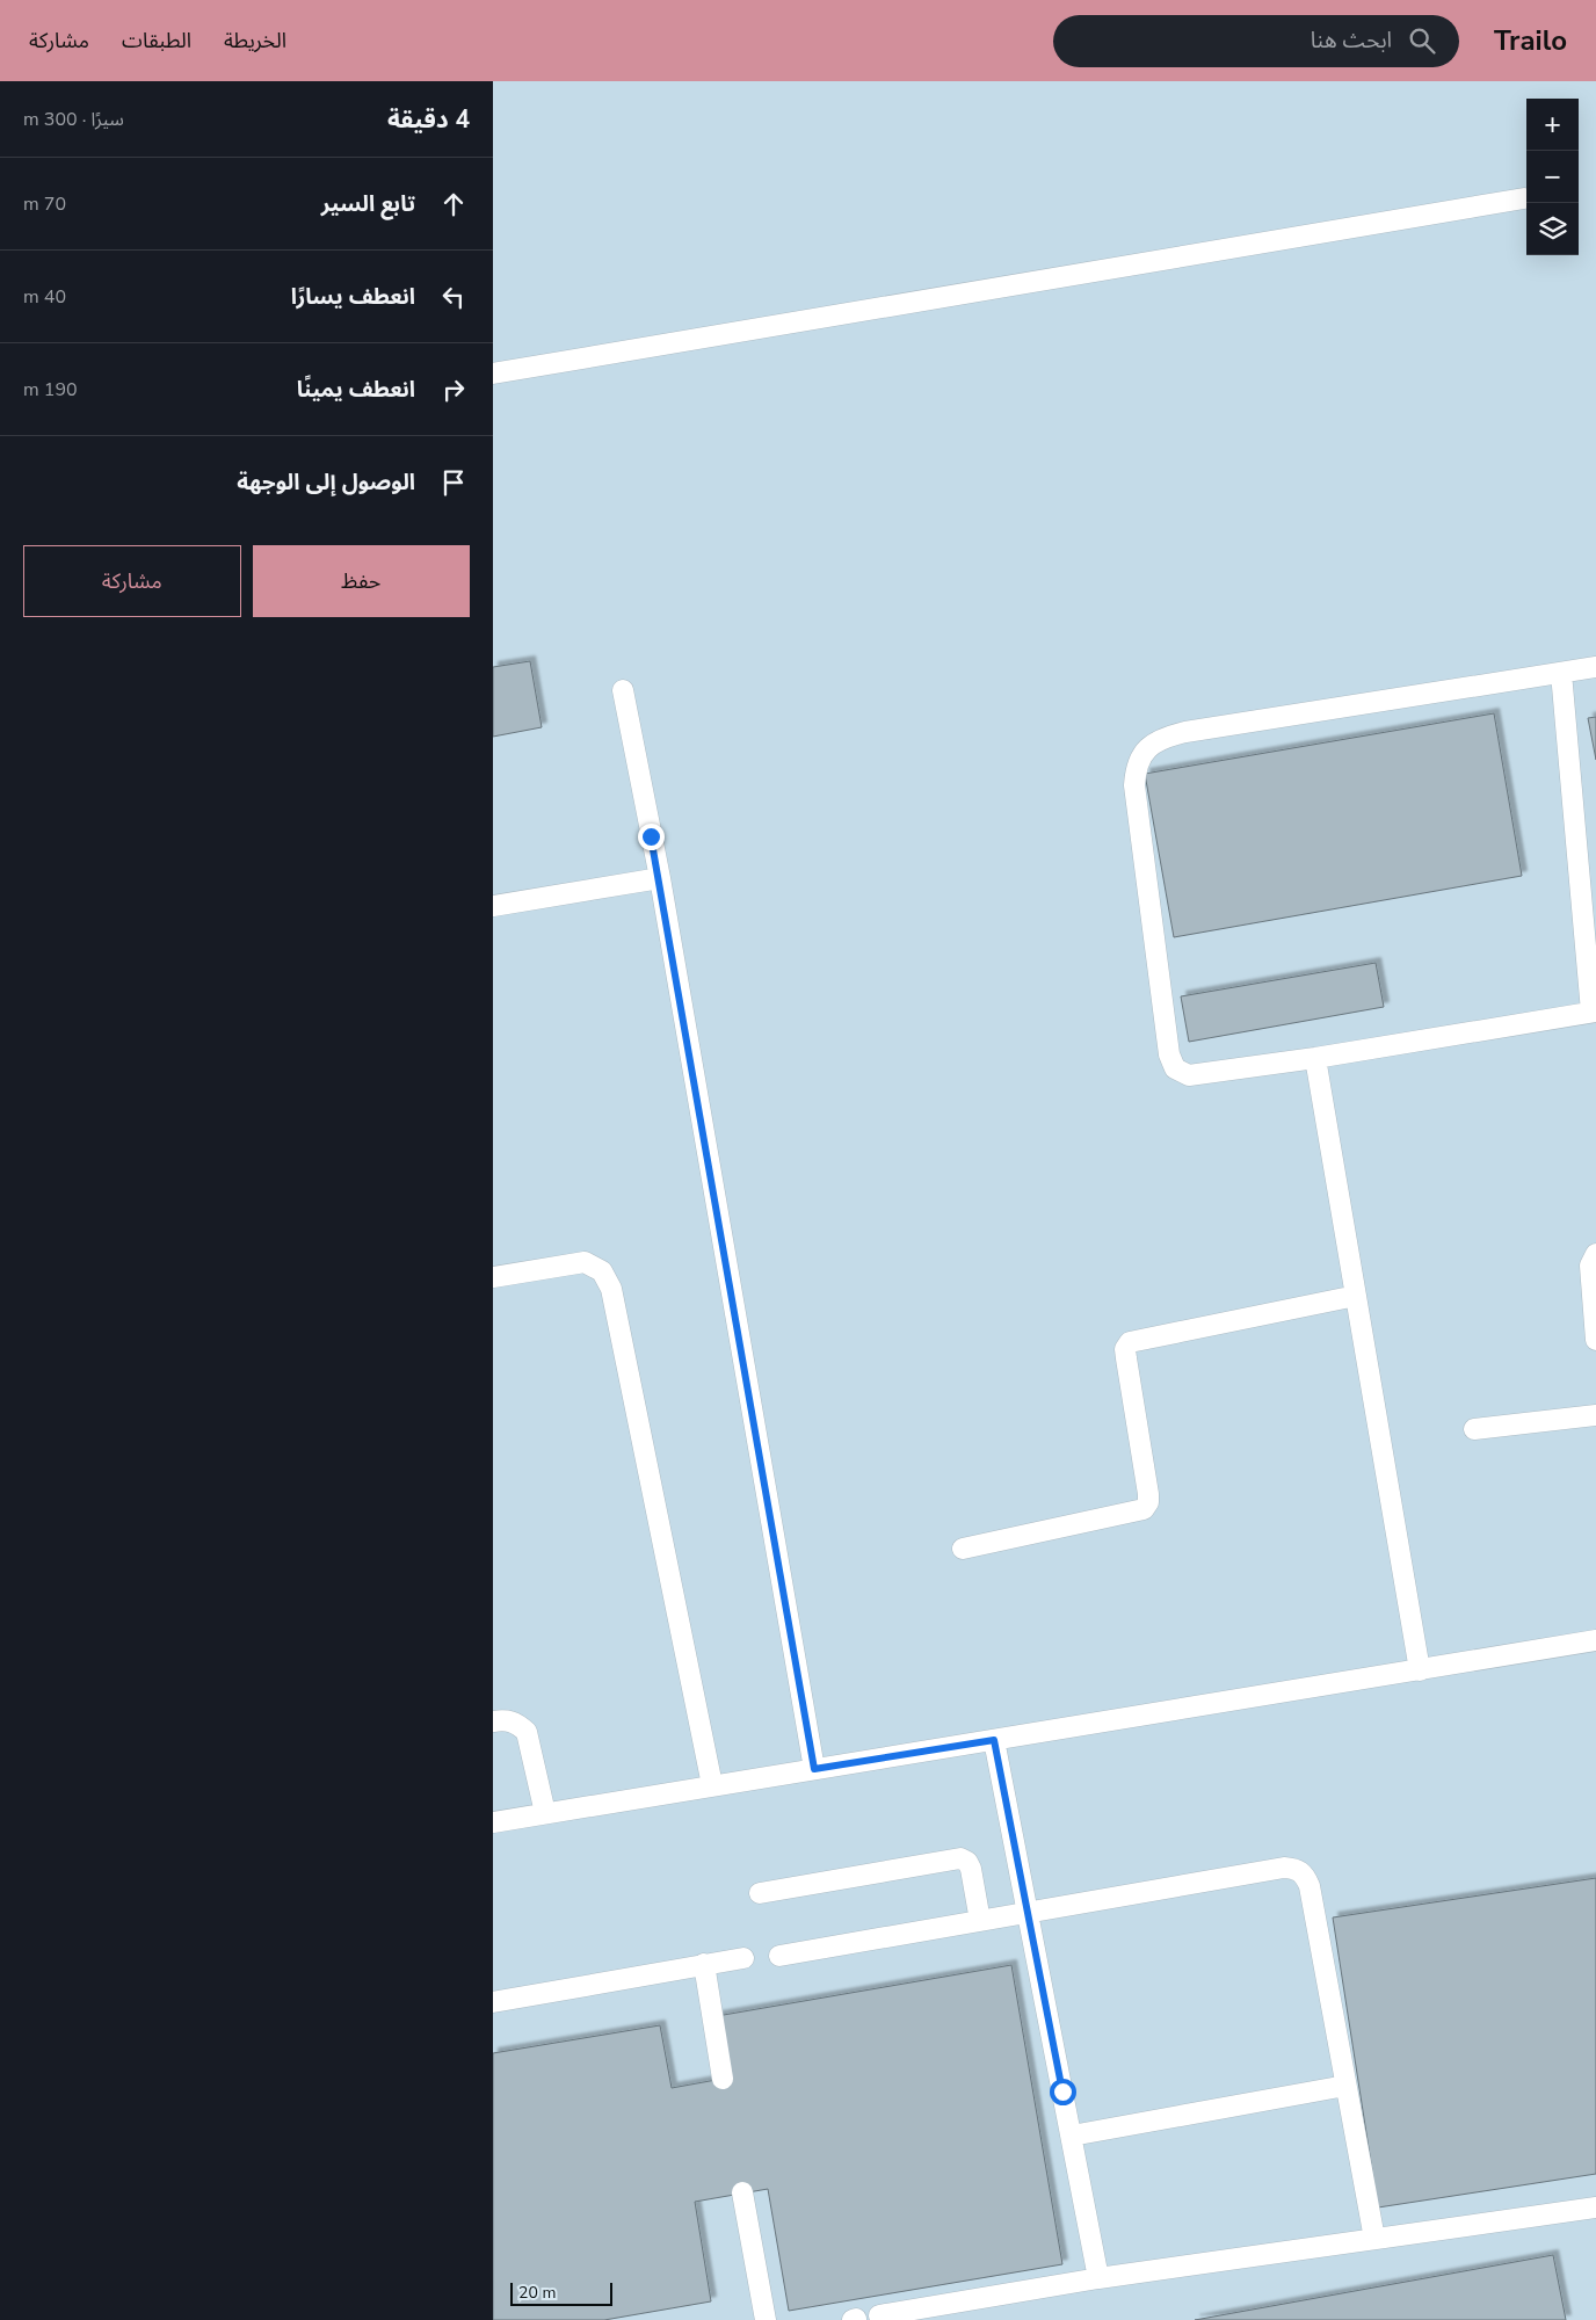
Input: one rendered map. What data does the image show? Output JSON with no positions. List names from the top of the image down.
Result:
{
  "scale_bar": "20 m",
  "page": {
    "header": "Trailo",
    "search": "ابحث هنا",
    "nav": ["الخريطة", "الطبقات", "مشاركة"],
    "heading": ["4 دقيقة", "سيرًا · 300 m"],
    "map_buttons": ["+", "−"],
    "list": [
      ["تابع السير", "70 m"],
      ["انعطف يسارًا", "40 m"],
      ["انعطف يمينًا", "190 m"],
      "الوصول إلى الوجهة"
    ],
    "buttons": ["حفظ", "مشاركة"],
    "scale": "20 m"
  }
}
